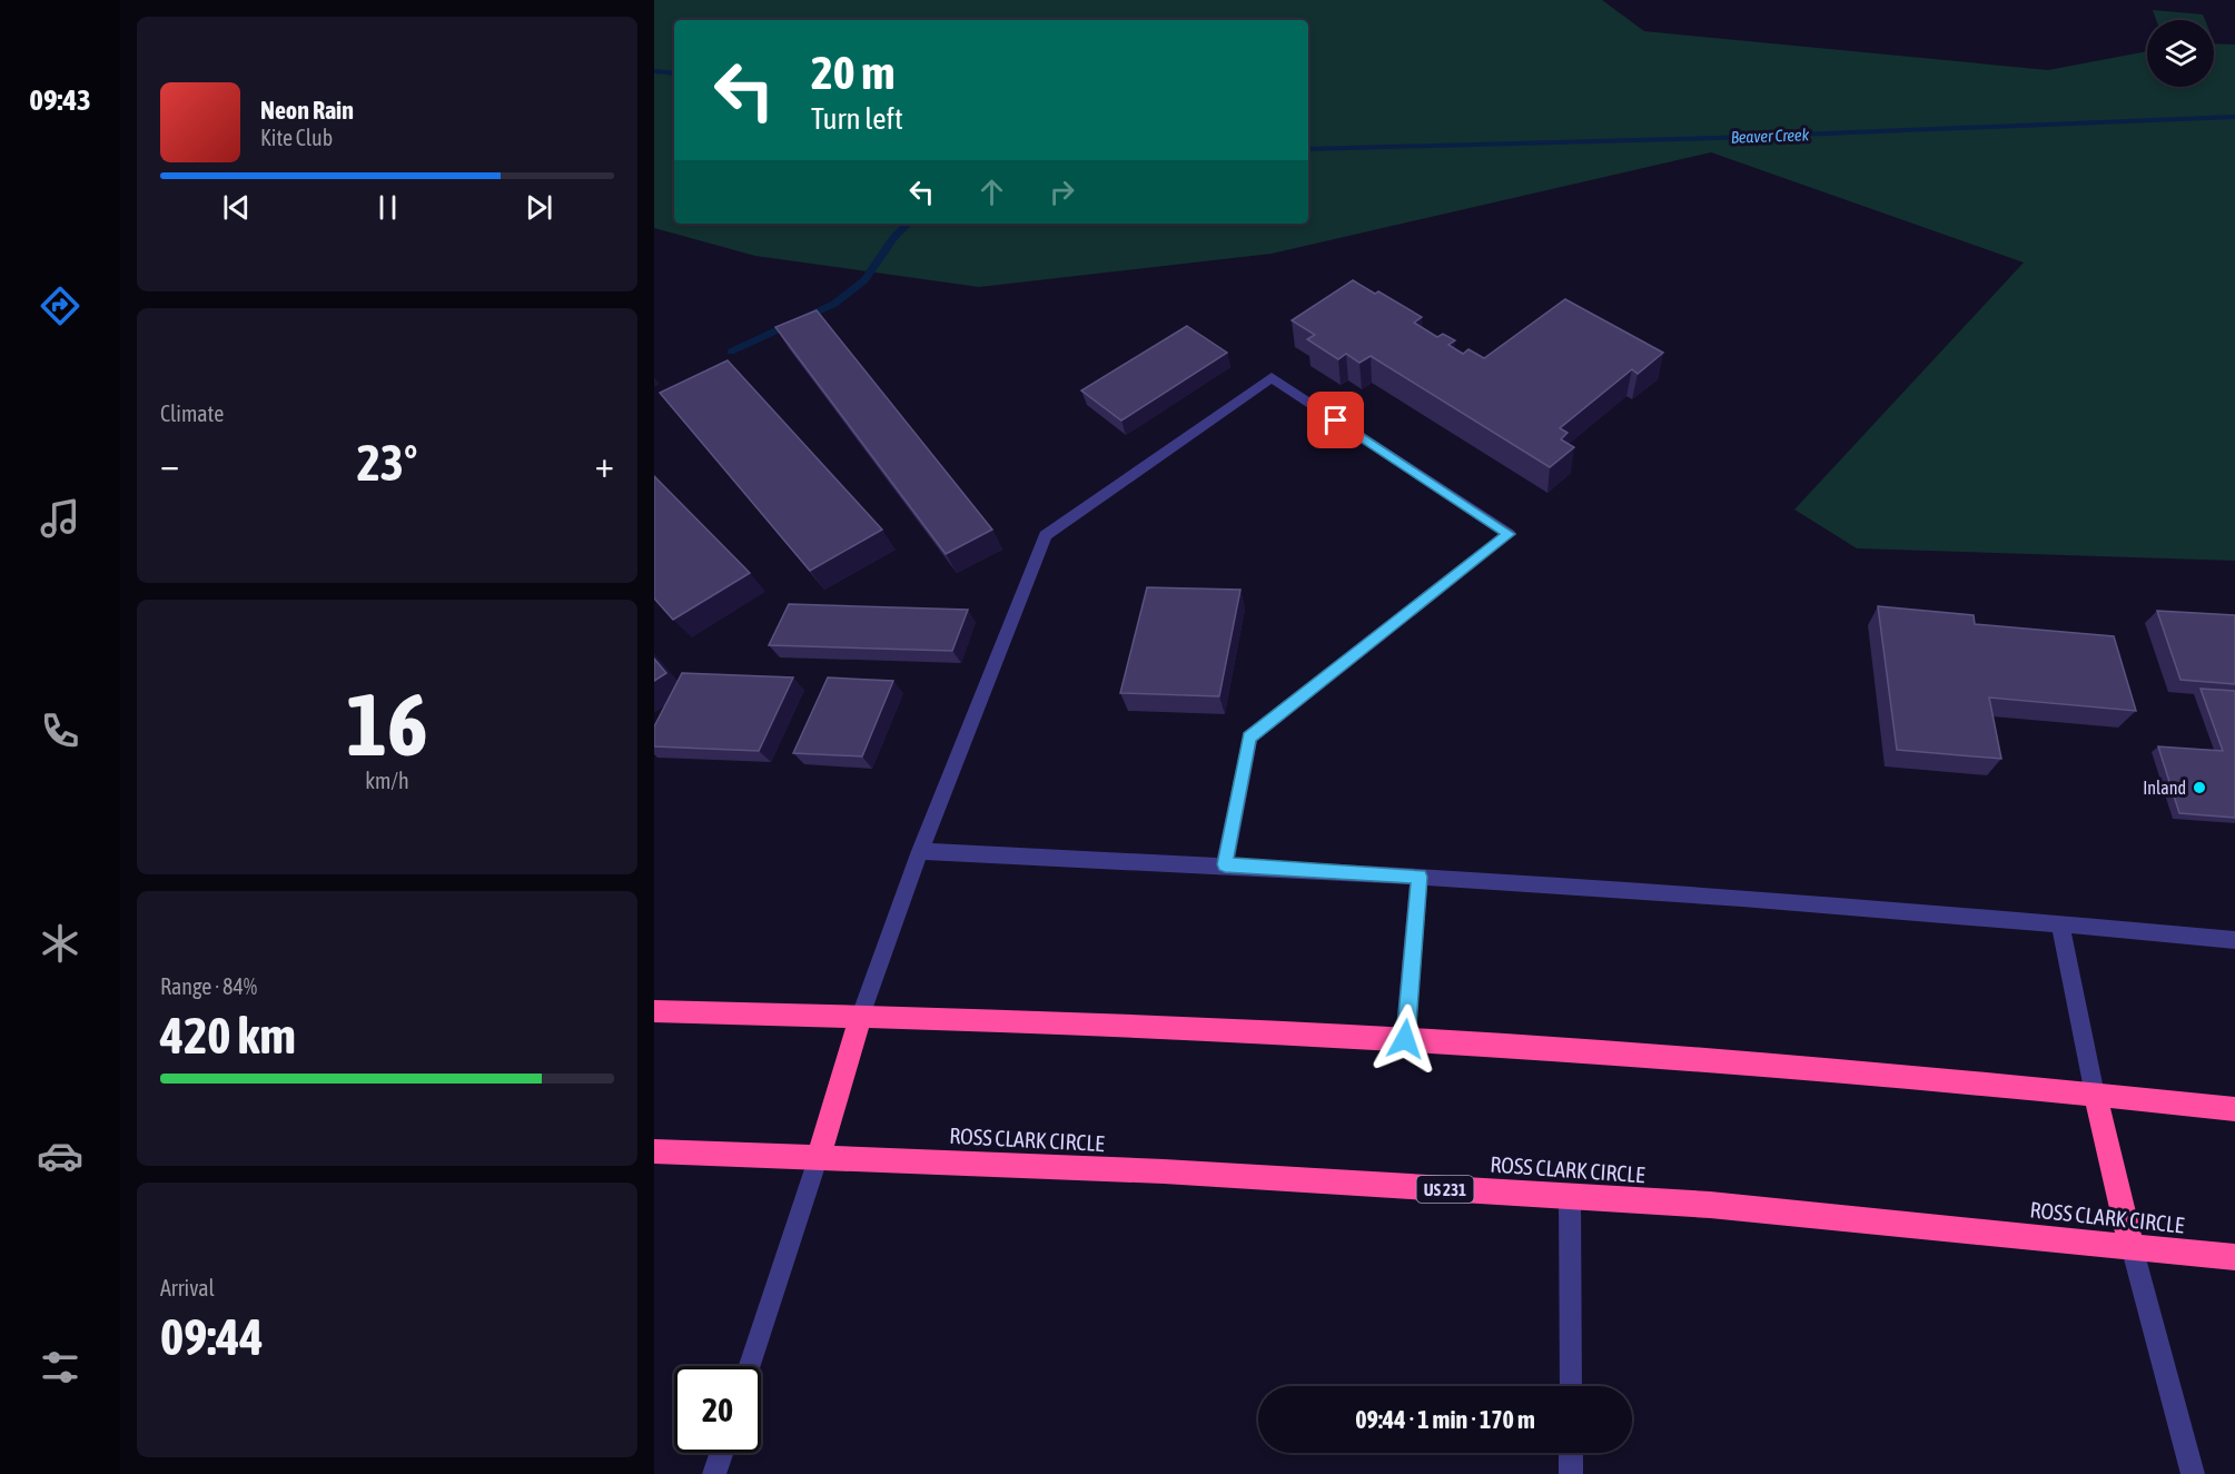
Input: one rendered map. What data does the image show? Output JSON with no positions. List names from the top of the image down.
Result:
{
  "streets": {
    "highway": ["ROSS CLARK CIRCLE", "US 231"]
  },
  "water": ["Beaver Creek"],
  "places": ["Inland"],
  "page": {
    "tabs": "09:43",
    "turn": ["20 m", "Turn left"],
    "song": ["Neon Rain", "Kite Club"],
    "tile": [
      "Climate",
      ["16", "km/h"],
      ["Range · 84%", "420 km"],
      ["Arrival", "09:44"]
    ],
    "heat": ["−", "23°", "+"],
    "limit": "20",
    "trip": "09:44 · 1 min · 170 m"
  }
}
